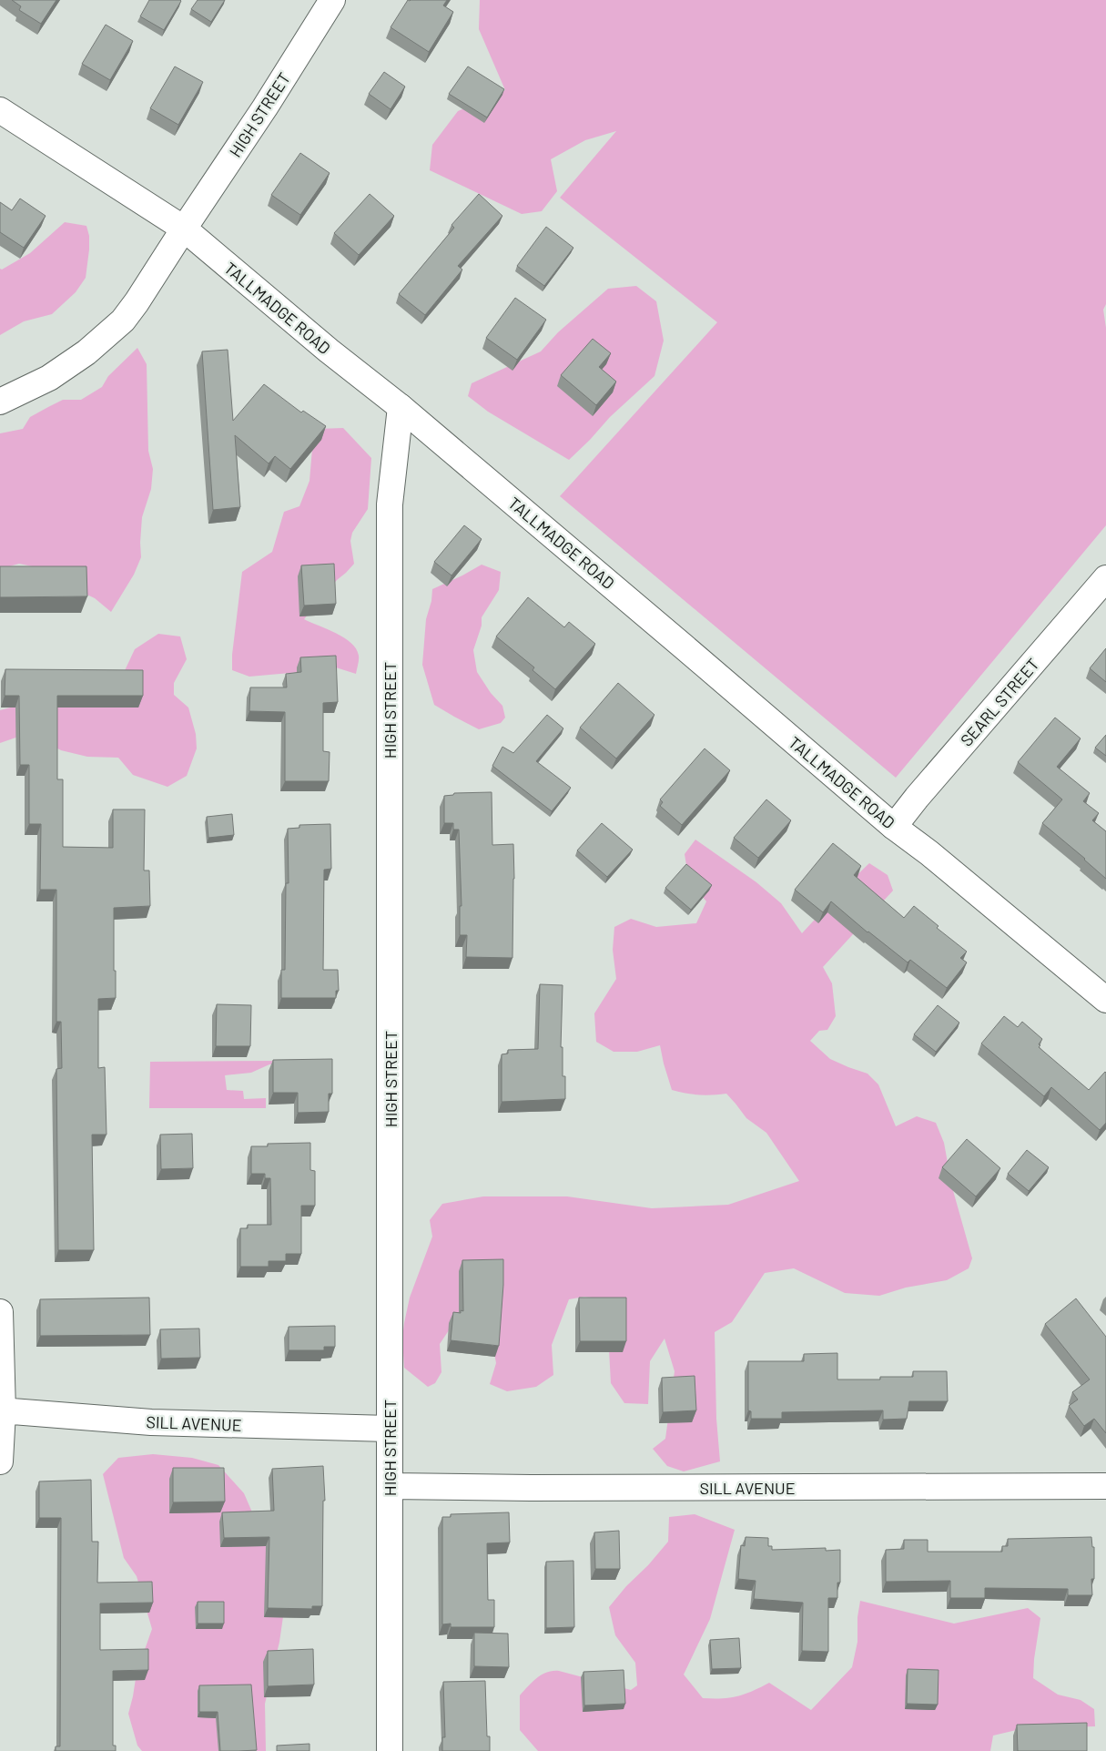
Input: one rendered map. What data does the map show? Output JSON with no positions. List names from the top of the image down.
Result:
{
  "streets": {
    "street": [
      "HIGH STREET",
      "TALLMADGE ROAD",
      "SEARL STREET",
      "SILL AVENUE"
    ]
  },
  "crossings": [
    ["HIGH STREET", "TALLMADGE ROAD"],
    ["HIGH STREET", "SILL AVENUE"],
    ["TALLMADGE ROAD", "SEARL STREET"]
  ]
}
